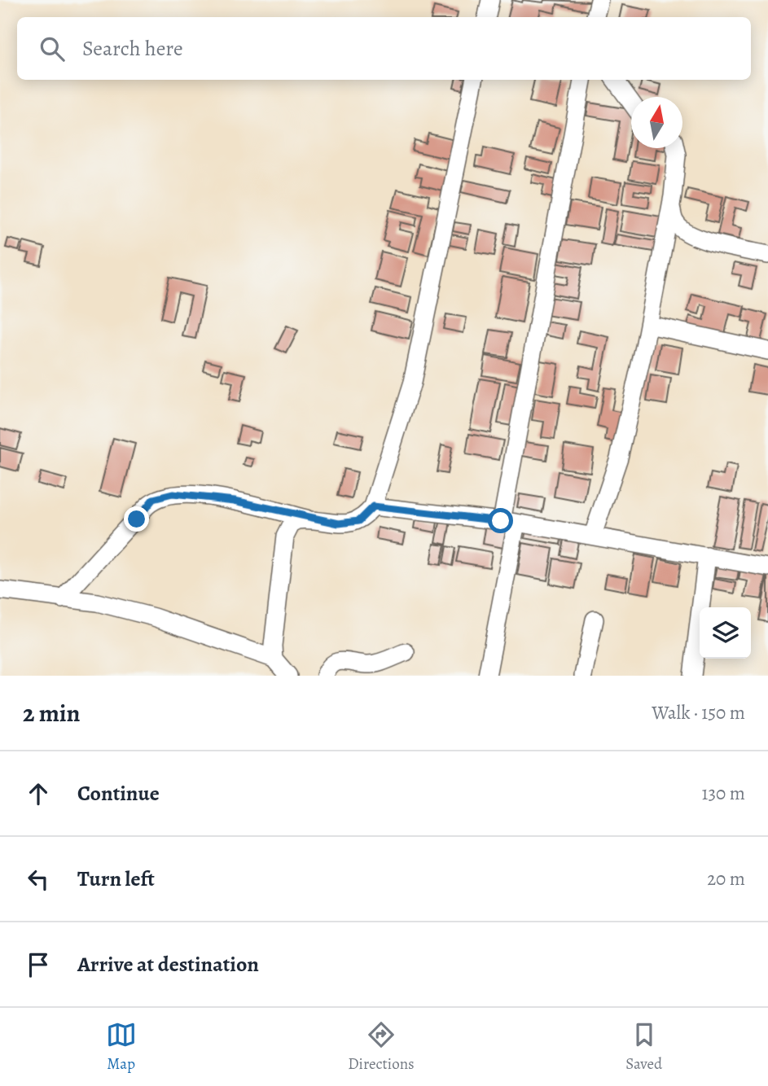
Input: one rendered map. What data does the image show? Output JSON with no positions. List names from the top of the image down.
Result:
{
  "north": "top",
  "page": {
    "search": "Search here",
    "heading": ["2 min", "Walk · 150 m"],
    "list": [
      ["Continue", "130 m"],
      ["Turn left", "20 m"],
      "Arrive at destination"
    ],
    "nav": ["Map", "Directions", "Saved"]
  }
}
